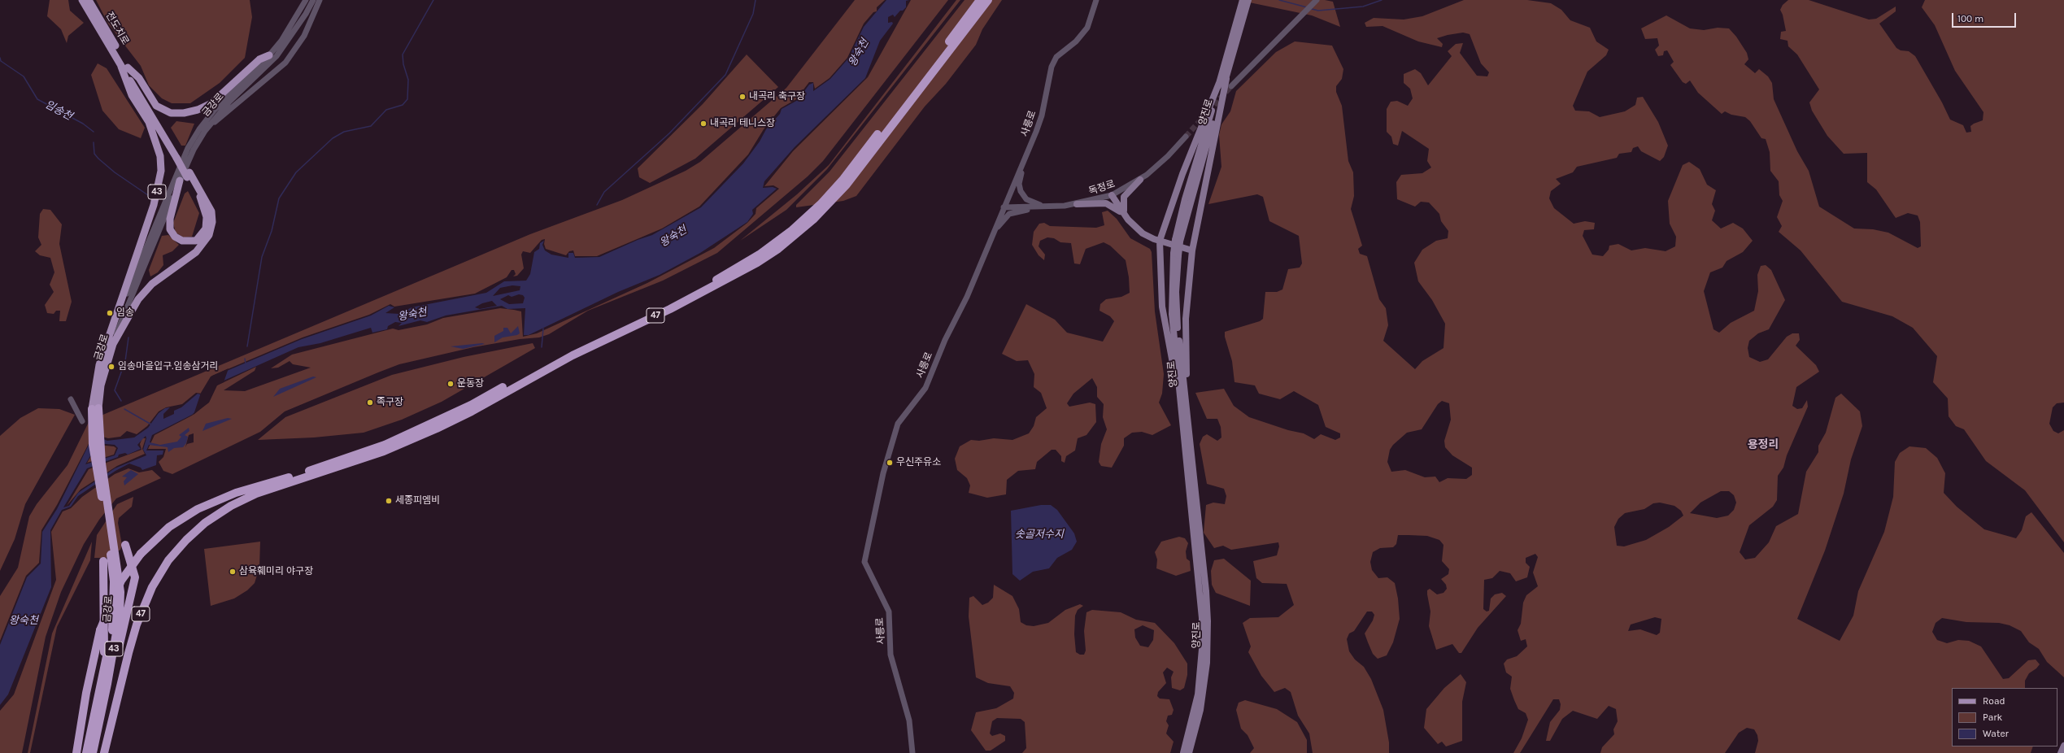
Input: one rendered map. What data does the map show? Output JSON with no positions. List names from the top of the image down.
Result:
{
  "streets": {
    "highway": ["금강로", "43", "47"],
    "main road": ["전도치로", "양진로"],
    "street": ["사릉로", "독정로"]
  },
  "crossings": [
    ["전도치로", "43"],
    ["금강로", "43"],
    ["사릉로", "독정로"]
  ],
  "districts": ["용정리"],
  "water": ["왕숙천", "임송천", "솟골저수지"],
  "places": [
    "내곡리 축구장",
    "내곡리 테니스장",
    "임송",
    "임송마을입구.임송삼거리",
    "운동장",
    "족구장",
    "우신주유소",
    "세종피엠비",
    "삼육훼미리 야구장"
  ],
  "legend": ["Road", "Park", "Water"],
  "scale_bar": "100 m"
}
